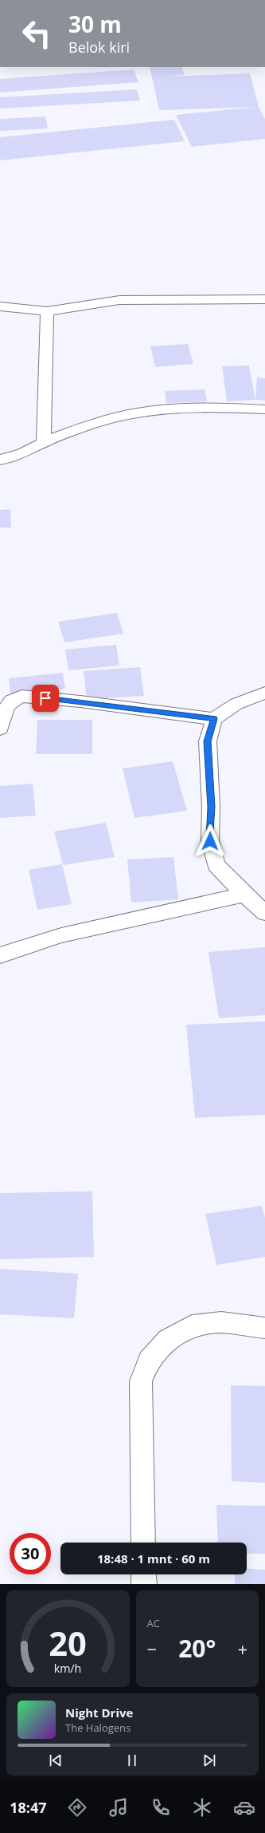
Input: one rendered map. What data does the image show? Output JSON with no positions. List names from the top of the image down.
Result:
{
  "page": {
    "turn": ["30 m", "Belok kiri"],
    "limit": "30",
    "trip": "18:48 · 1 mnt · 60 m",
    "tile": "AC",
    "heat": ["−", "20°", "+"],
    "song": ["Night Drive", "The Halogens"],
    "tabs": "18:47",
    "gauge": ["20", "km/h"]
  }
}
